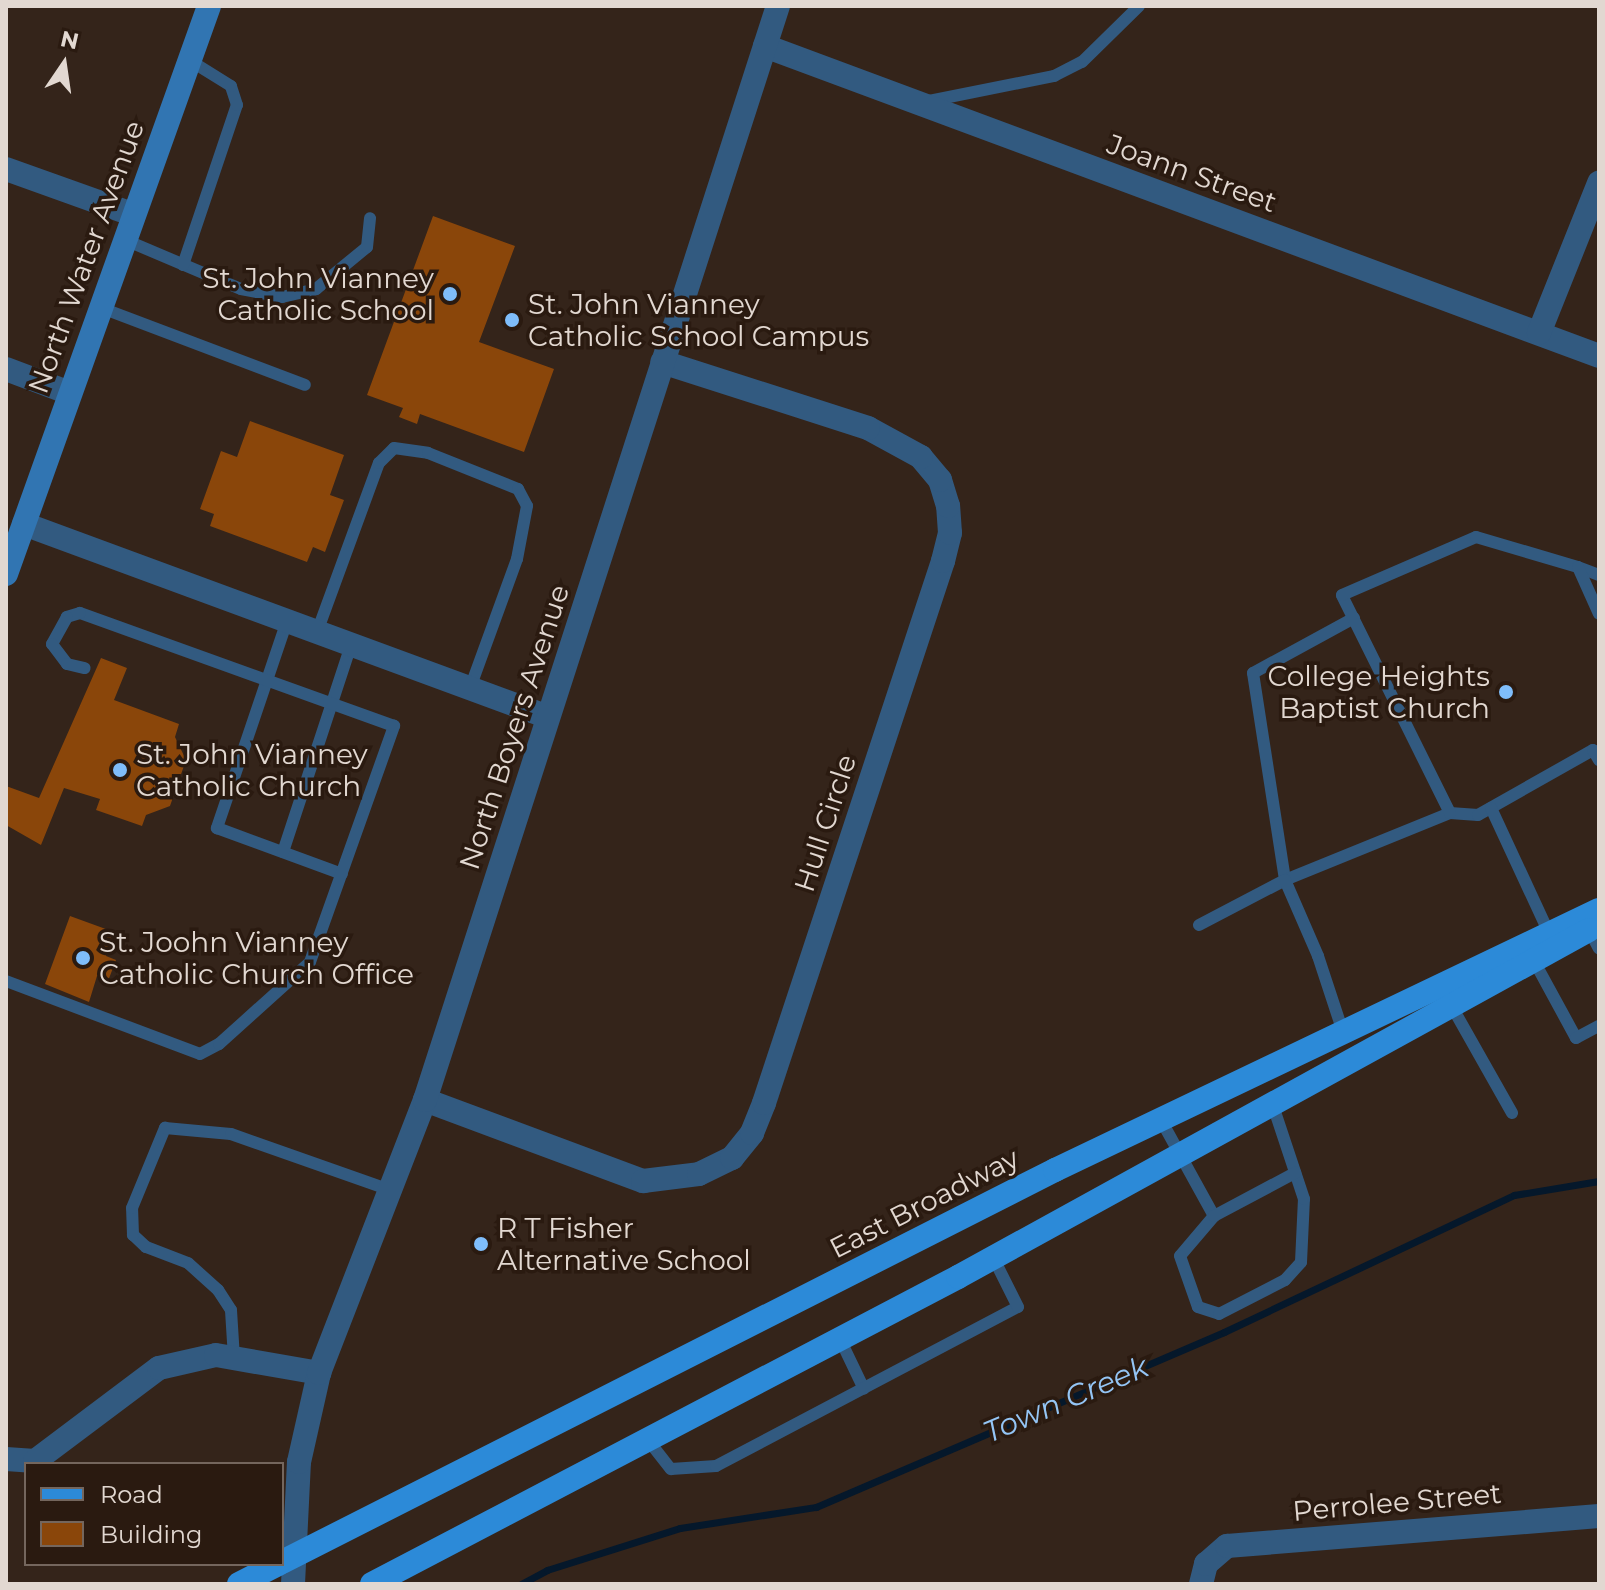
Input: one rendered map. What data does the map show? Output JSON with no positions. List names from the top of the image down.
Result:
{
  "streets": {
    "main road": ["North Water Avenue", "East Broadway"],
    "street": [
      "Joann Street",
      "North Boyers Avenue",
      "Hull Circle",
      "Perrolee Street"
    ]
  },
  "crossings": [
    ["Joann Street", "North Boyers Avenue"],
    ["North Boyers Avenue", "Hull Circle"]
  ],
  "water": ["Town Creek"],
  "places": [
    "St. John Vianney Catholic School",
    "St. John Vianney Catholic School Campus",
    "College Heights Baptist Church",
    "St. John Vianney Catholic Church",
    "St. Joohn Vianney Catholic Church Office",
    "R T Fisher Alternative School"
  ],
  "legend": ["Road", "Building"],
  "north": "top"
}
